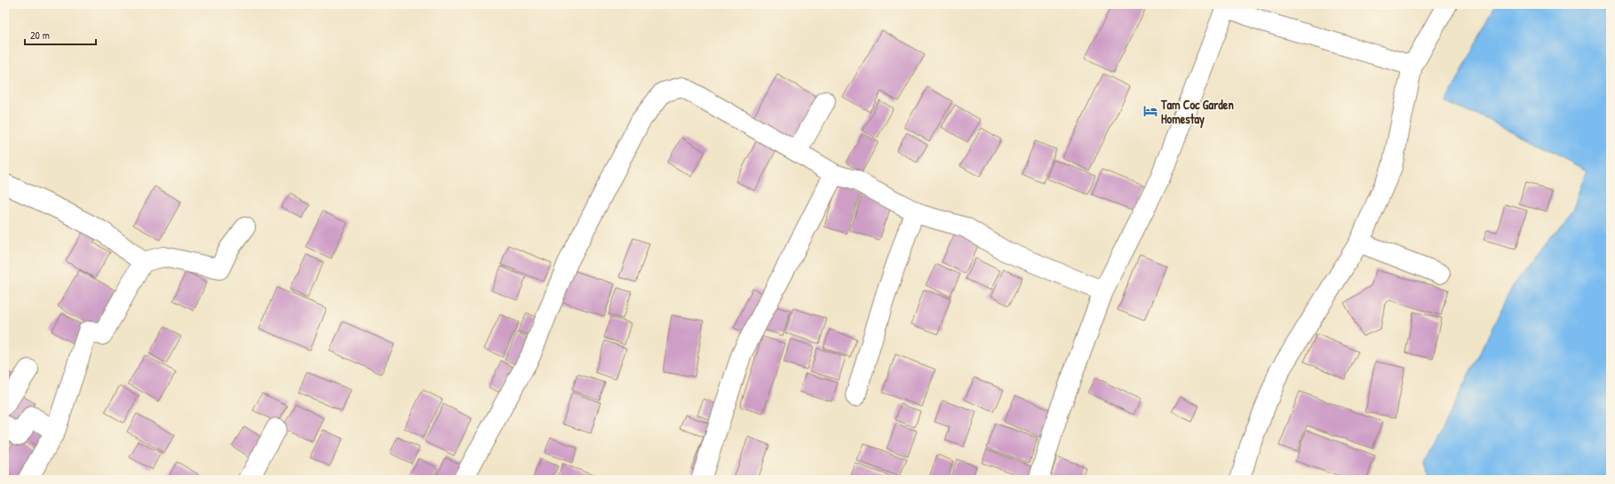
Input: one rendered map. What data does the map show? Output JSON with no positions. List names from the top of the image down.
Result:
{
  "places": {
    "hotel": ["Tam Coc Garden Homestay"]
  },
  "scale_bar": "20 m"
}
